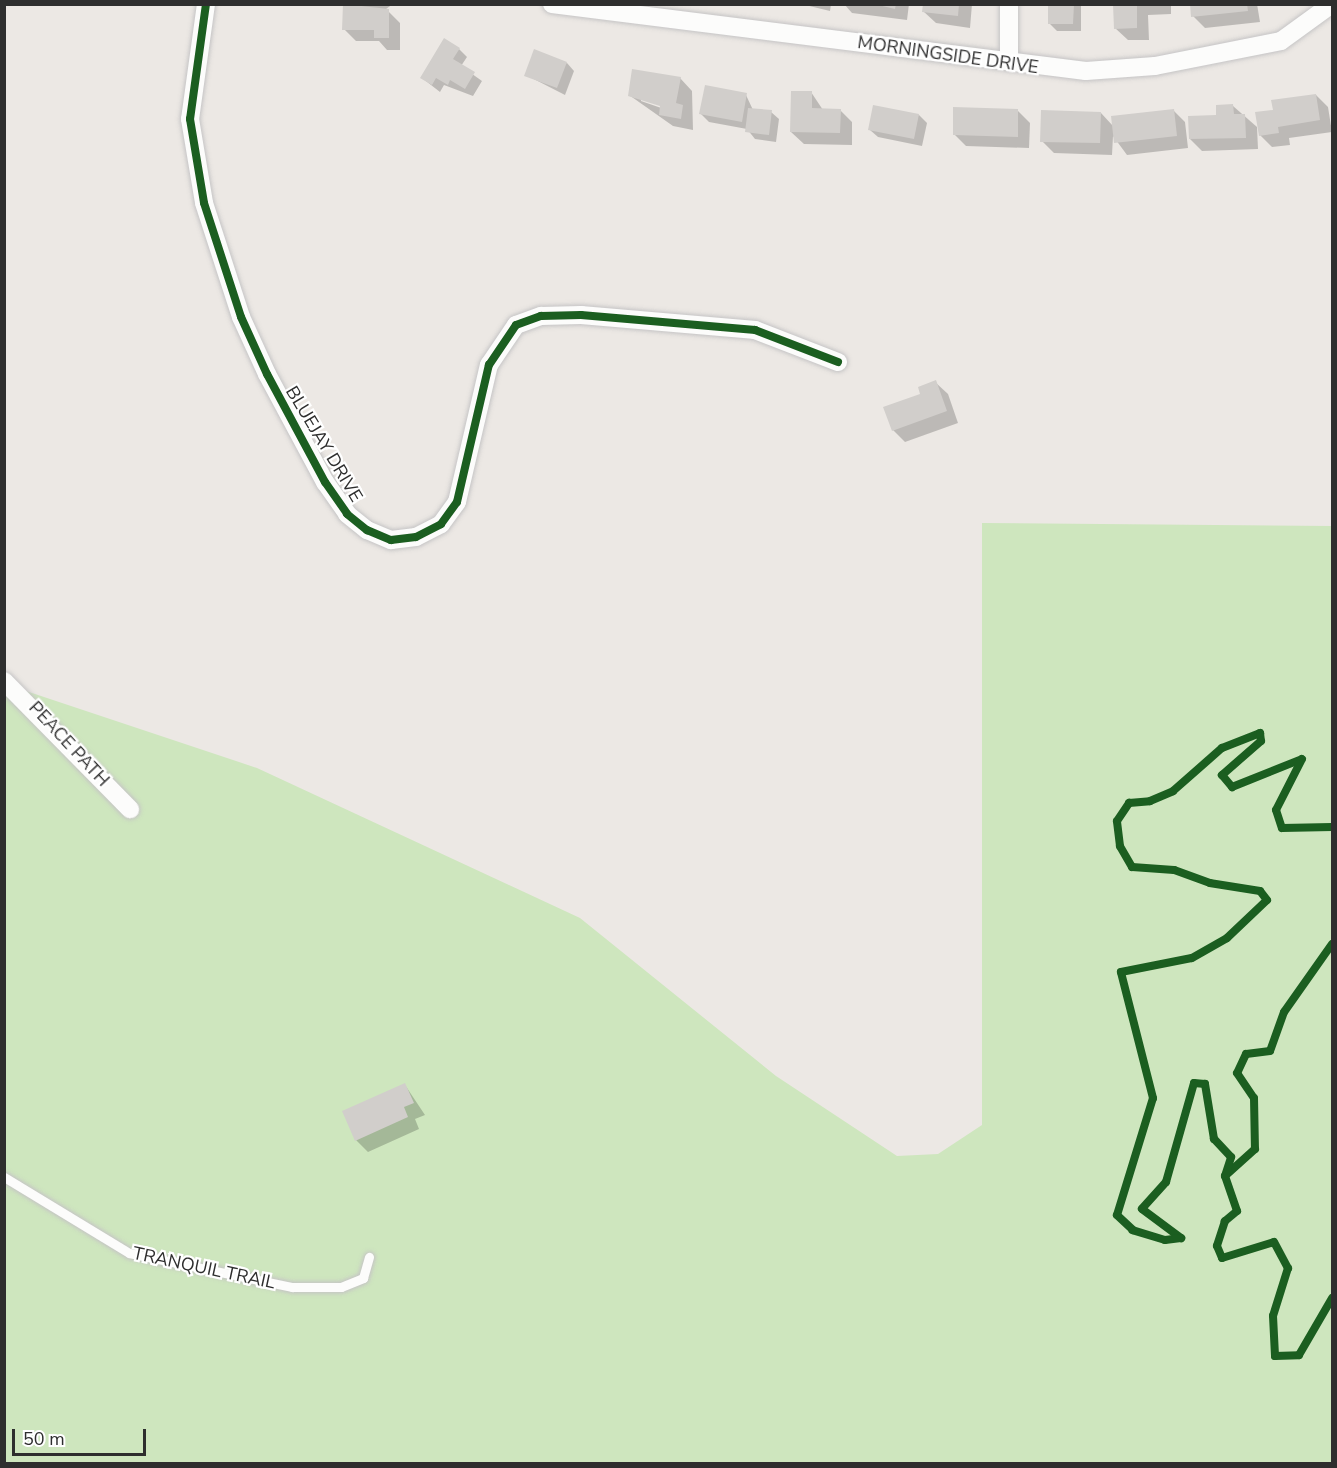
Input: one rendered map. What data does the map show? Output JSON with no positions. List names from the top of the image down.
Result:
{
  "streets": {
    "street": ["MORNINGSIDE DRIVE", "BLUEJAY DRIVE", "PEACE PATH"],
    "lane": ["TRANQUIL TRAIL"]
  },
  "scale_bar": "50 m"
}
